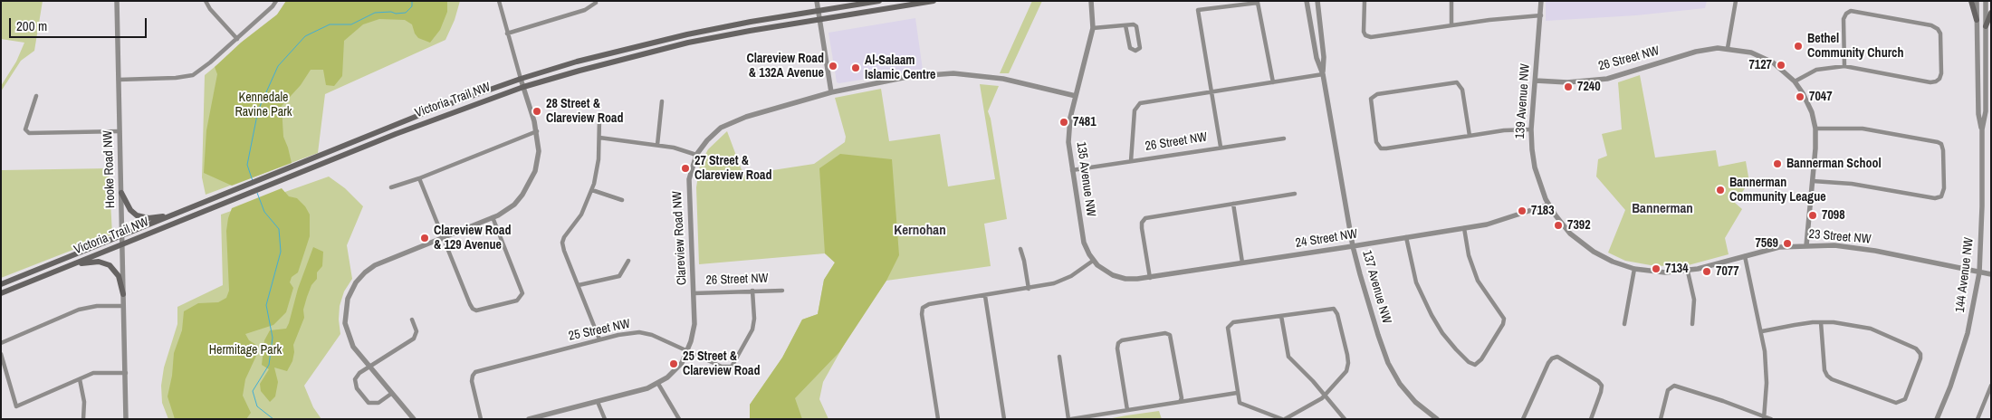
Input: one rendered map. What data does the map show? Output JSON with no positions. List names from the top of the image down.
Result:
{
  "streets": {
    "main road": ["Victoria Trail NW"],
    "street": [
      "26 Street NW",
      "139 Avenue NW",
      "Hooke Road NW",
      "135 Avenue NW",
      "23 Street NW",
      "Clareview Road NW",
      "24 Street NW",
      "144 Avenue NW",
      "137 Avenue NW",
      "25 Street NW"
    ]
  },
  "crossings": [
    ["26 Street NW", "139 Avenue NW"],
    ["26 Street NW", "135 Avenue NW"],
    ["26 Street NW", "23 Street NW"],
    ["26 Street NW", "Clareview Road NW"],
    ["26 Street NW", "25 Street NW"],
    ["Victoria Trail NW", "Hooke Road NW"],
    ["139 Avenue NW", "23 Street NW"],
    ["139 Avenue NW", "24 Street NW"],
    ["135 Avenue NW", "Clareview Road NW"],
    ["135 Avenue NW", "24 Street NW"],
    ["23 Street NW", "144 Avenue NW"],
    ["Clareview Road NW", "25 Street NW"],
    ["24 Street NW", "137 Avenue NW"]
  ],
  "districts": ["Bannerman", "Kernohan"],
  "parks": ["Kennedale Ravine Park", "Hermitage Park"],
  "places": [
    "Bethel Community Church",
    "7127",
    "Clareview Road & 132A Avenue",
    "Al-Salaam Islamic Centre",
    "7240",
    "7047",
    "28 Street & Clareview Road",
    "7481",
    "Bannerman School",
    "27 Street & Clareview Road",
    "Bannerman Community League",
    "7183",
    "7098",
    "7392",
    "Clareview Road & 129 Avenue",
    "7569",
    "7134",
    "7077",
    "25 Street & Clareview Road"
  ],
  "scale_bar": "200 m"
}
